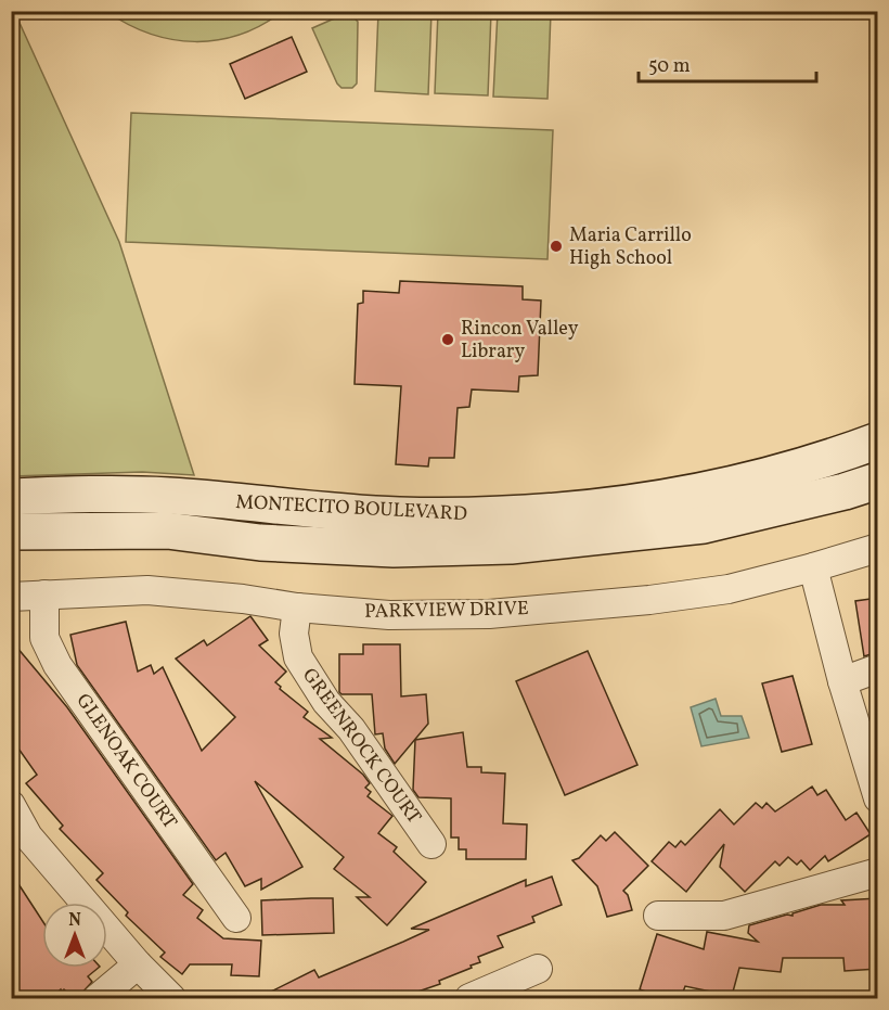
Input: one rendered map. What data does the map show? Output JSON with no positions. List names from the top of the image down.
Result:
{
  "streets": {
    "main road": ["MONTECITO BOULEVARD"],
    "street": ["PARKVIEW DRIVE", "GREENROCK COURT", "GLENOAK COURT"]
  },
  "crossings": [
    ["PARKVIEW DRIVE", "GREENROCK COURT"],
    ["PARKVIEW DRIVE", "GLENOAK COURT"]
  ],
  "places": ["Maria Carrillo High School", "Rincon Valley Library"],
  "scale_bar": "50 m",
  "north": "top"
}
